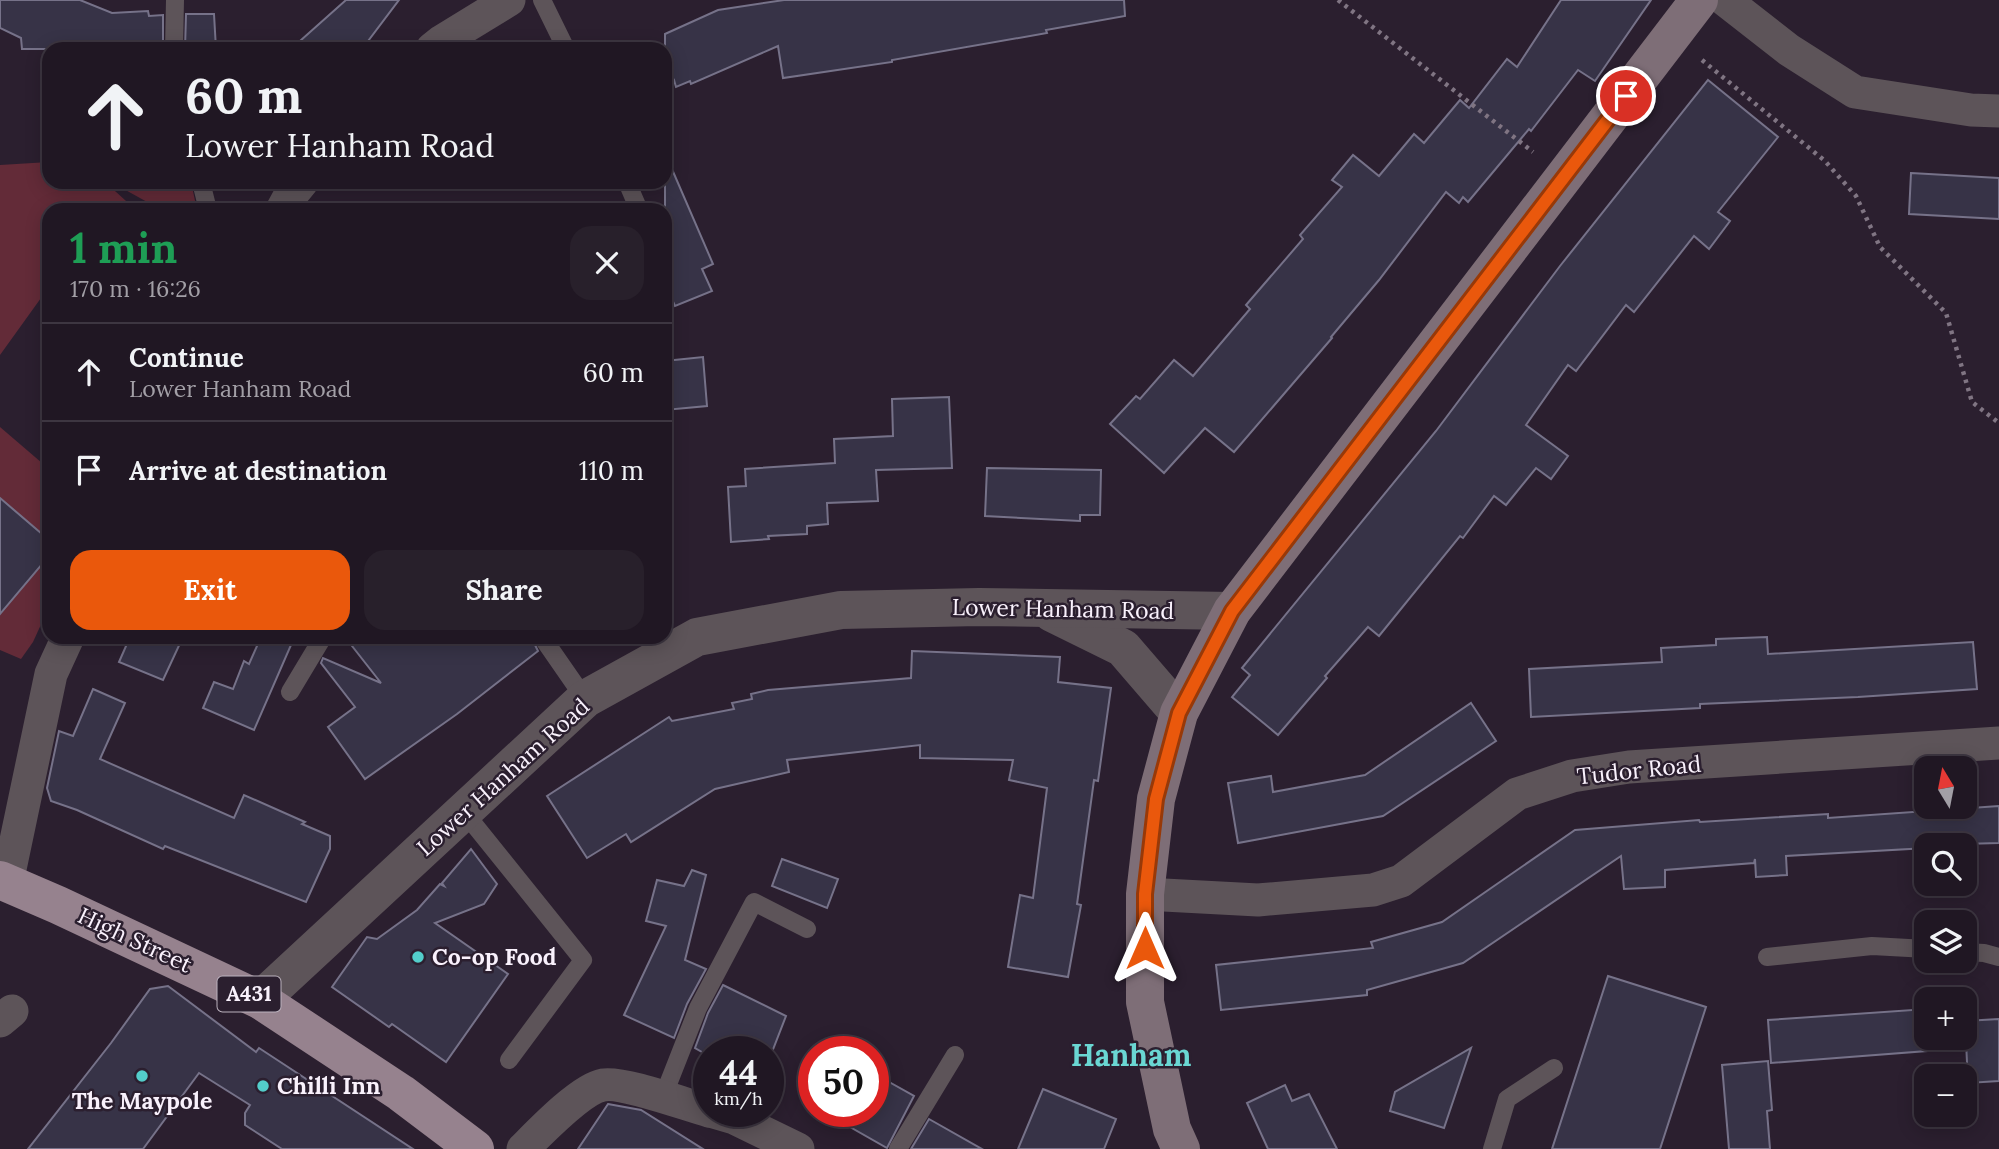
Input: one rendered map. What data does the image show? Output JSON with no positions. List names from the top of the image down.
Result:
{
  "streets": {
    "main road": ["High Street", "A431"],
    "street": ["Lower Hanham Road", "Tudor Road"]
  },
  "crossings": [
    ["Lower Hanham Road", "High Street"]
  ],
  "districts": ["Hanham"],
  "places": ["Co-op Food", "The Maypole", "Chilli Inn"],
  "north": "top",
  "page": {
    "turn": ["60 m", "Lower Hanham Road"],
    "heading": ["1 min", "170 m · 16:26"],
    "list": [
      {
        "name": "Continue",
        "note": "Lower Hanham Road",
        "value": "60 m"
      },
      {
        "name": "Arrive at destination",
        "value": "110 m"
      }
    ],
    "buttons": ["Exit", "Share"],
    "map_buttons": ["+", "−"],
    "speed": "44 km/h",
    "limit": "50"
  }
}
